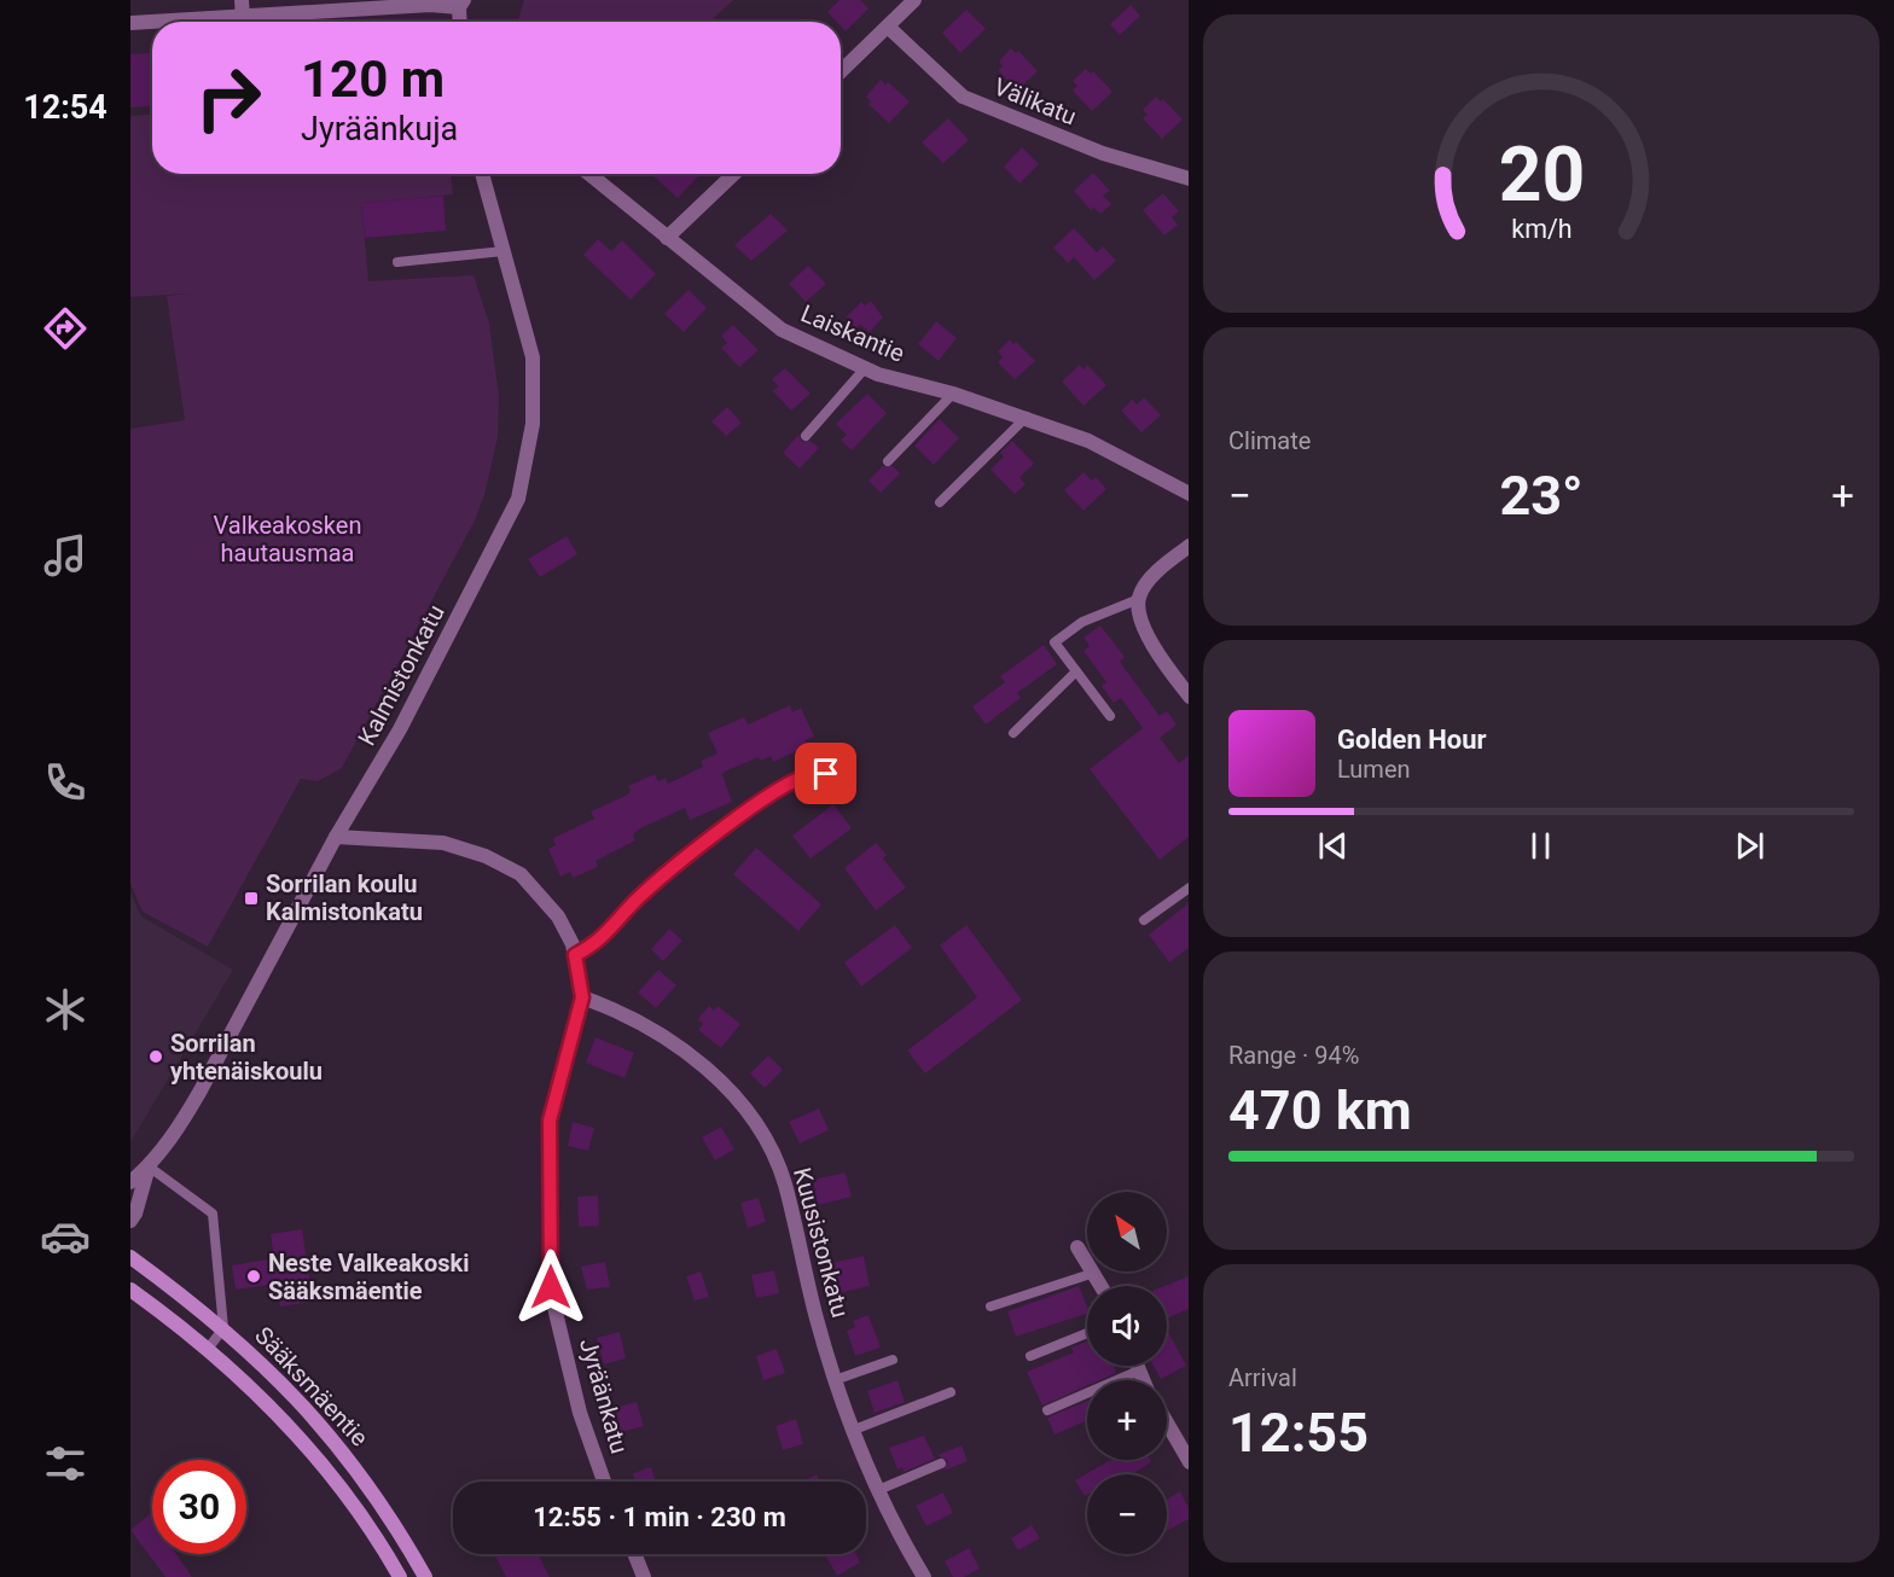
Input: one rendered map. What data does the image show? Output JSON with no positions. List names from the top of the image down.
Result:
{
  "streets": {
    "main road": ["Sääksmäentie"],
    "street": [
      "Välikatu",
      "Laiskantie",
      "Kalmistonkatu",
      "Kuusistonkatu",
      "Jyräänkatu"
    ]
  },
  "crossings": [
    ["Kalmistonkatu", "Jyräänkatu"],
    ["Kuusistonkatu", "Jyräänkatu"]
  ],
  "parks": ["Valkeakosken hautausmaa"],
  "places": {
    "transit": ["Sorrilan koulu Kalmistonkatu"],
    "other": ["Sorrilan yhtenäiskoulu", "Neste Valkeakoski Sääksmäentie"]
  },
  "north": "top left",
  "page": {
    "tabs": "12:54",
    "turn": ["120 m", "Jyräänkuja"],
    "tile": [
      "Climate",
      ["Range · 94%", "470 km"],
      ["Arrival", "12:55"]
    ],
    "heat": ["−", "23°", "+"],
    "song": ["Golden Hour", "Lumen"],
    "map_buttons": ["+", "−"],
    "limit": "30",
    "trip": "12:55 · 1 min · 230 m",
    "gauge": ["20", "km/h"]
  }
}
